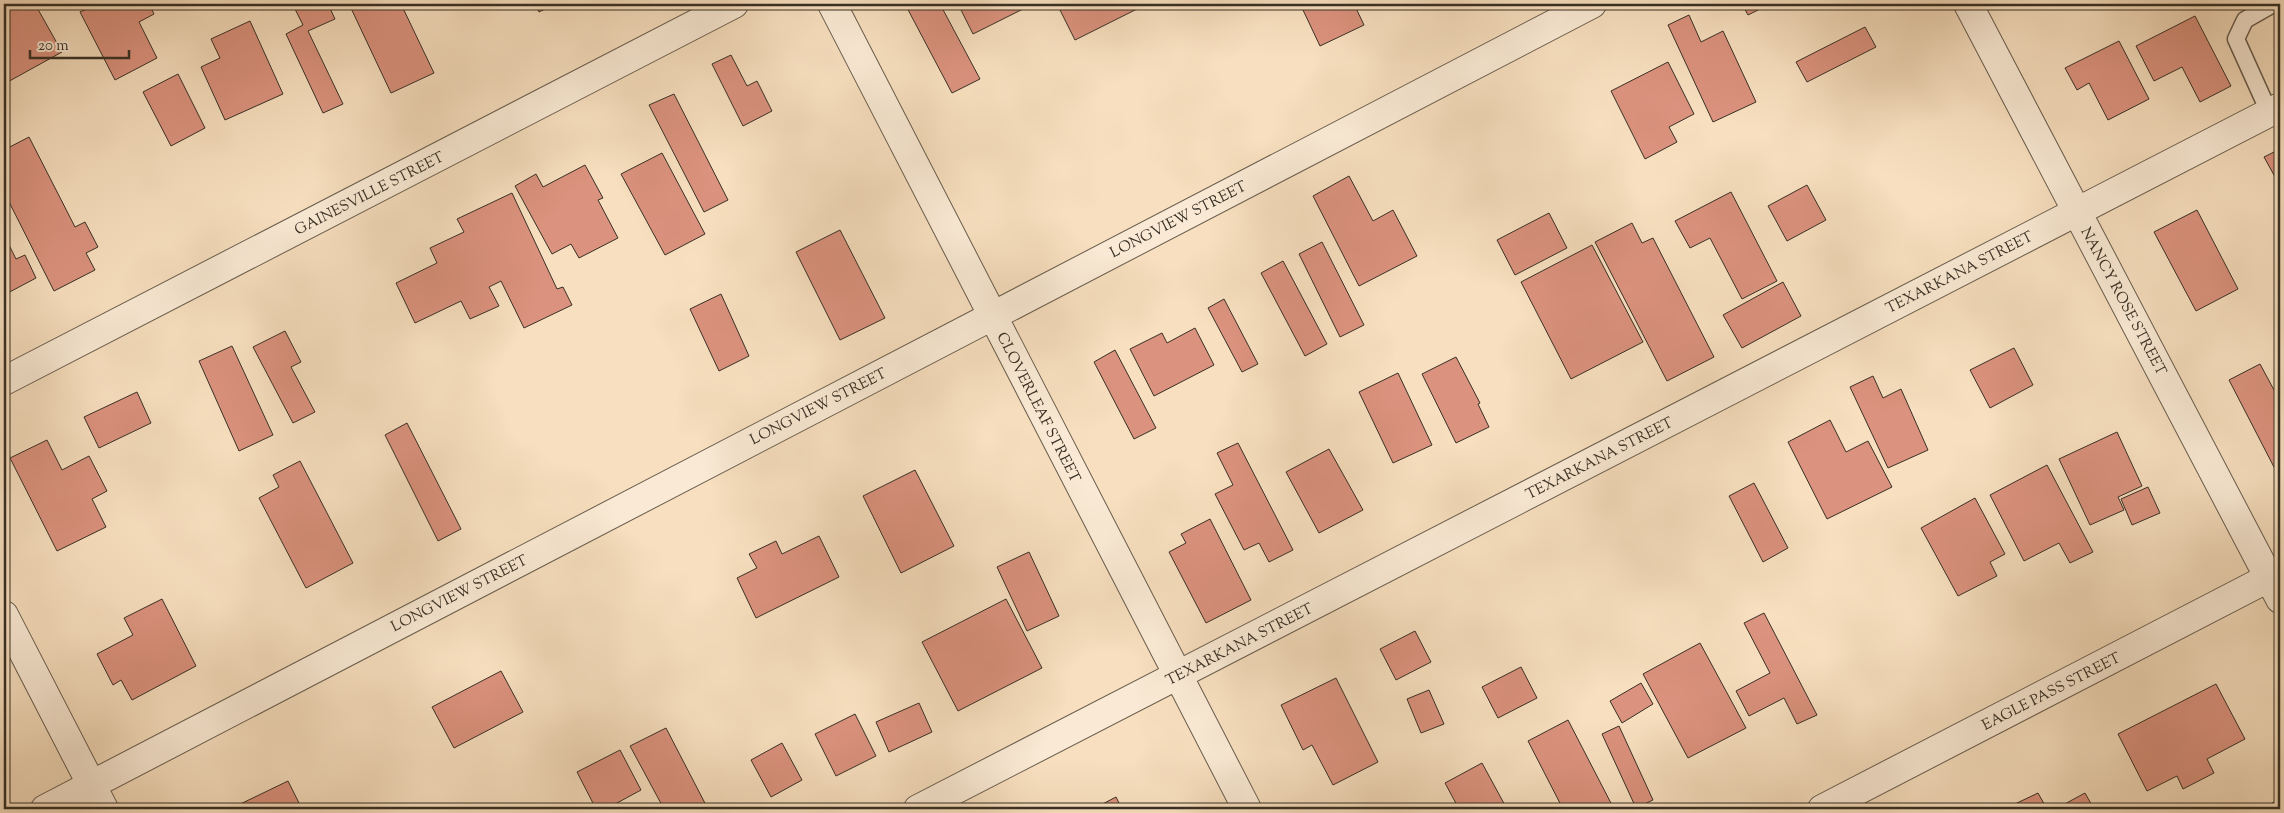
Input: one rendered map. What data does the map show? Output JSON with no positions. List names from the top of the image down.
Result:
{
  "streets": {
    "street": [
      "GAINESVILLE STREET",
      "LONGVIEW STREET",
      "TEXARKANA STREET",
      "NANCY ROSE STREET",
      "CLOVERLEAF STREET",
      "EAGLE PASS STREET"
    ]
  },
  "crossings": [
    ["LONGVIEW STREET", "CLOVERLEAF STREET"],
    ["TEXARKANA STREET", "NANCY ROSE STREET"],
    ["TEXARKANA STREET", "CLOVERLEAF STREET"],
    ["NANCY ROSE STREET", "EAGLE PASS STREET"]
  ],
  "scale_bar": "20 m"
}
